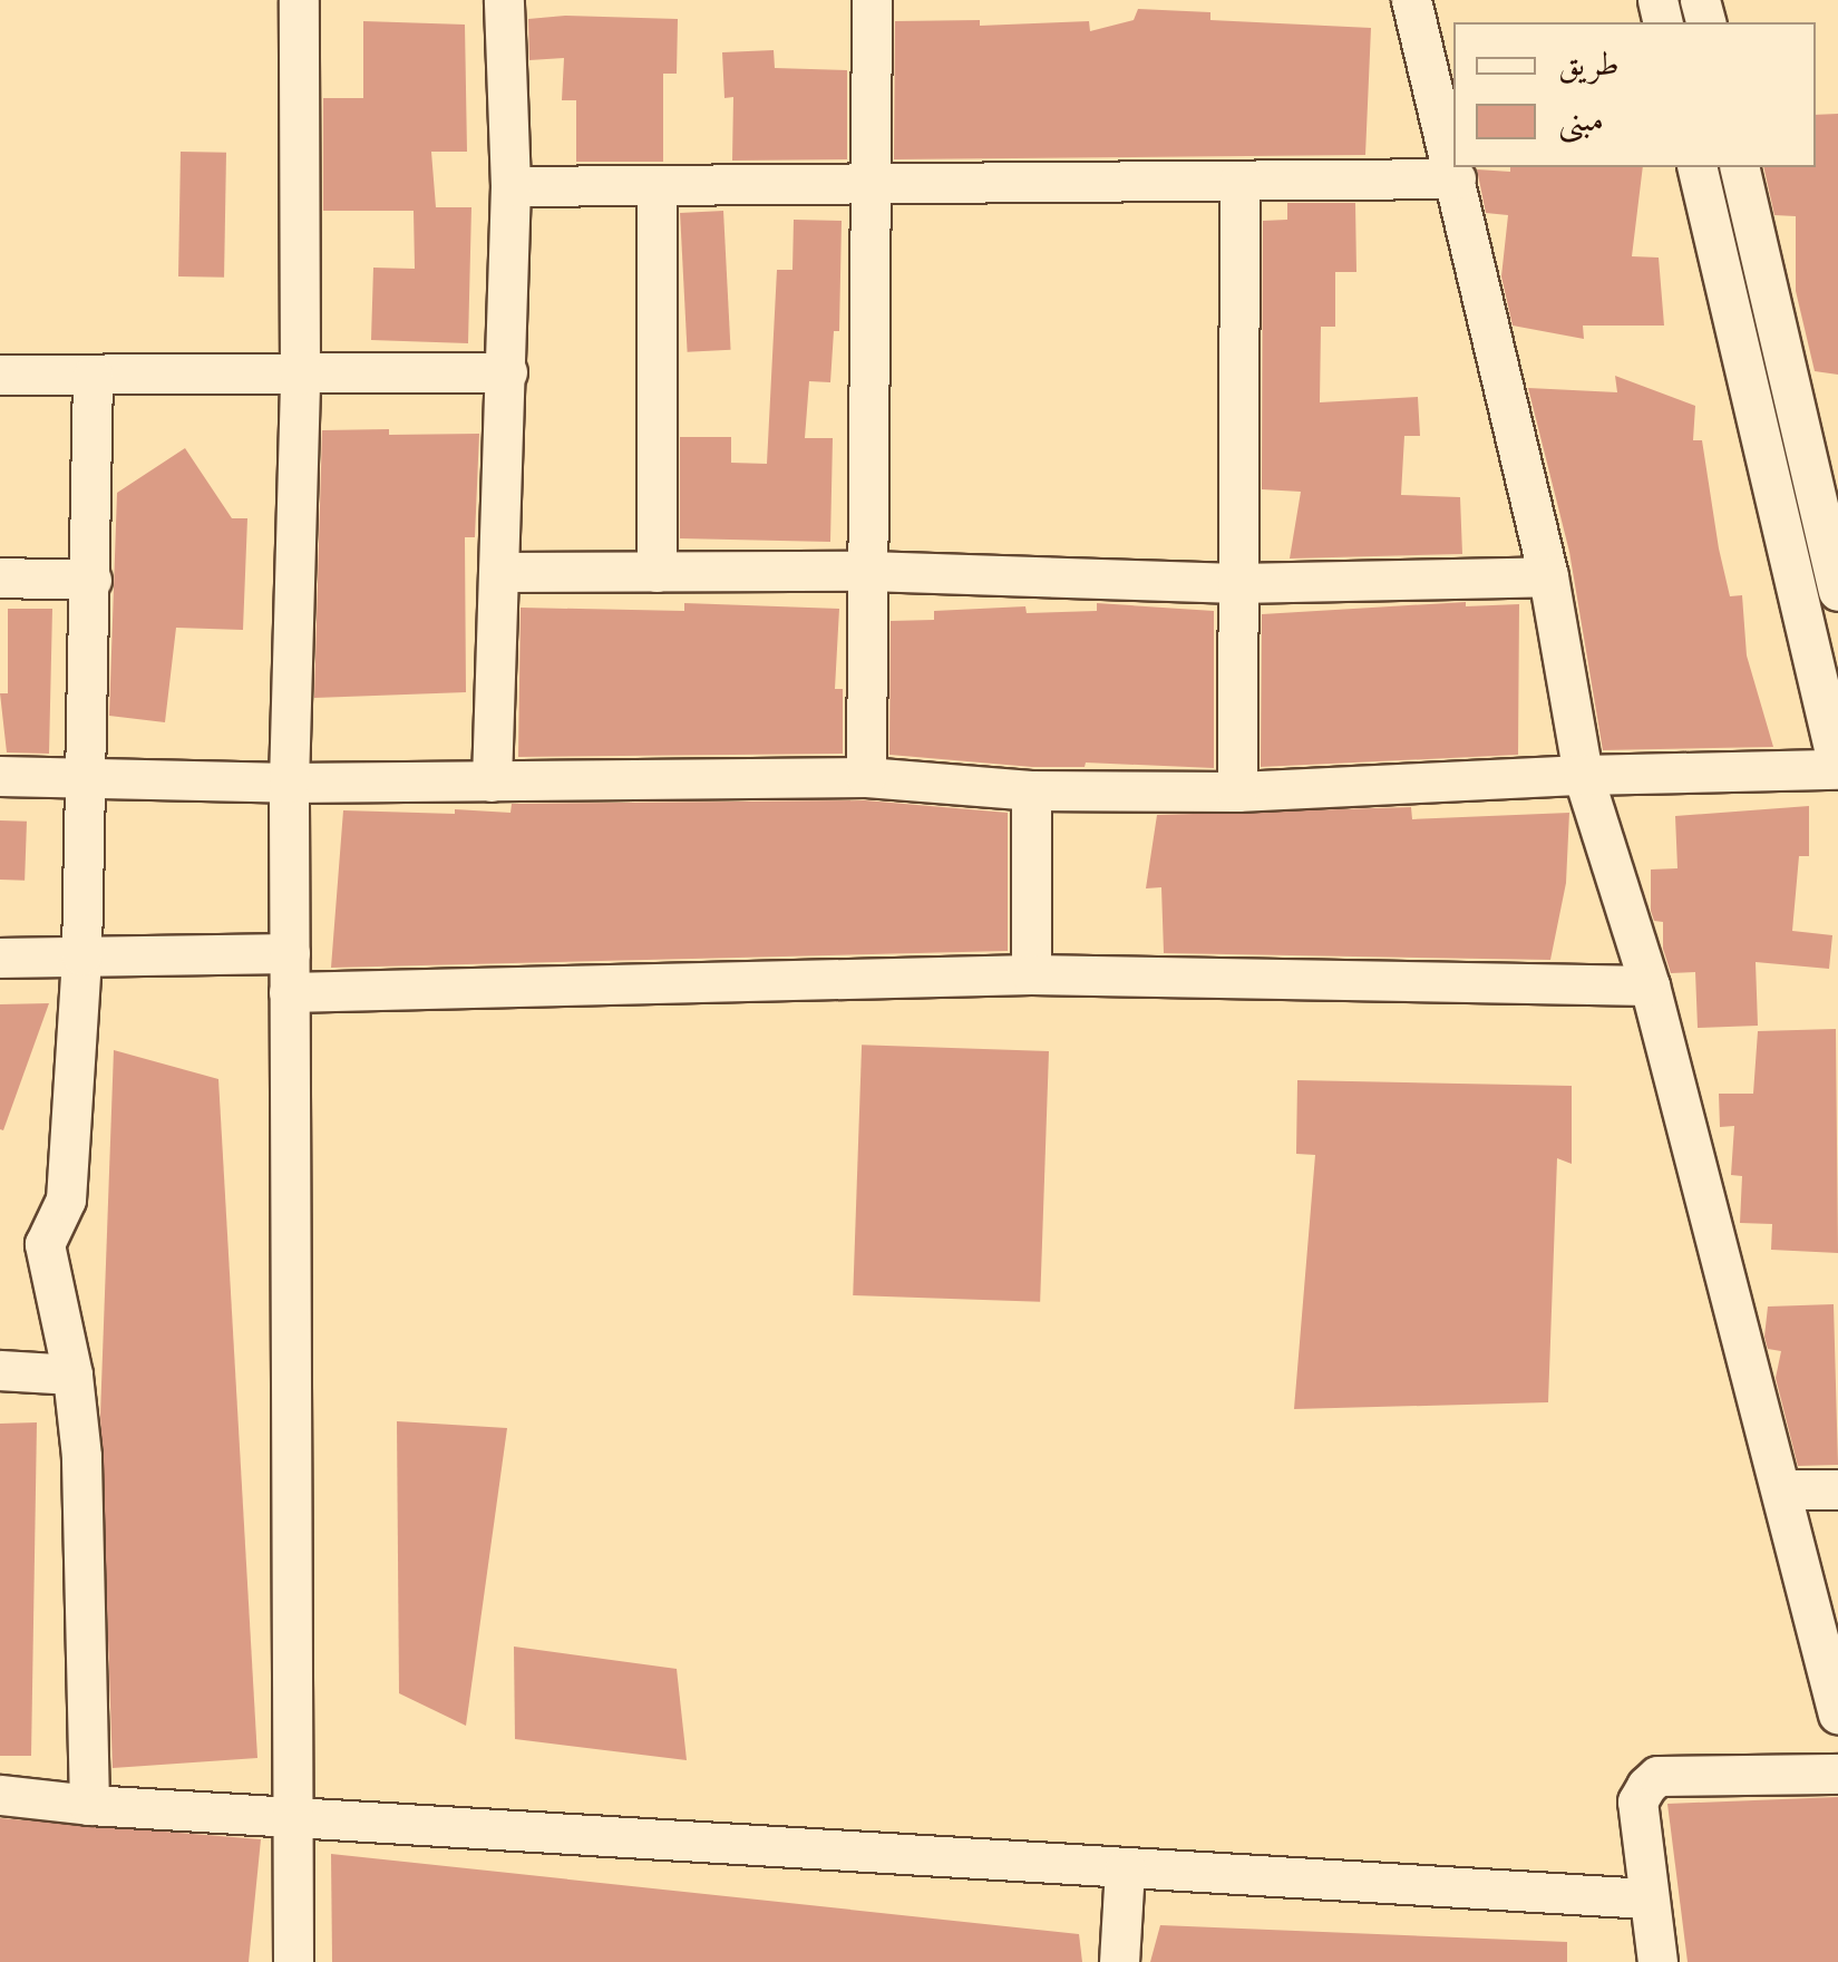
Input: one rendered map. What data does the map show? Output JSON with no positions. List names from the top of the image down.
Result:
{
  "legend": ["طريق", "مبنى"]
}
